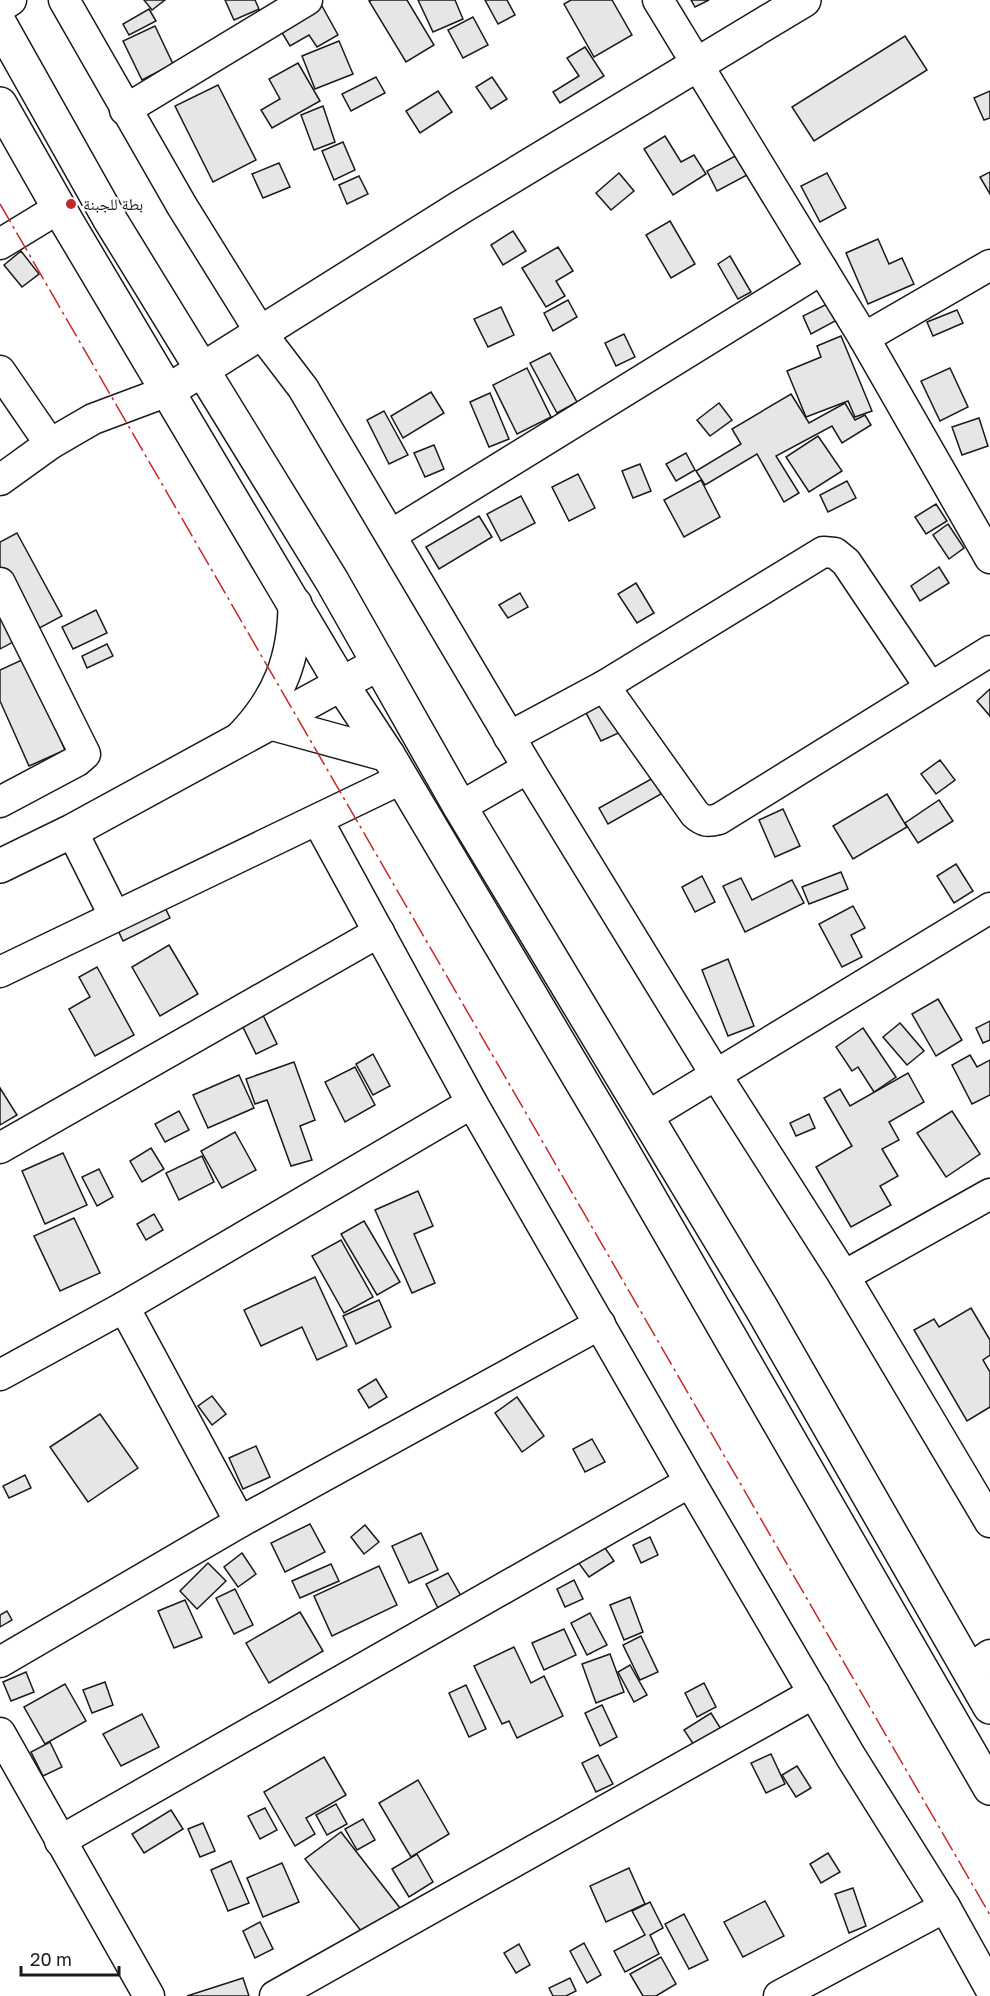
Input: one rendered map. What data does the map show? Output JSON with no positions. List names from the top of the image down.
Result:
{
  "places": ["بطة للجبنة"],
  "scale_bar": "20 m"
}
